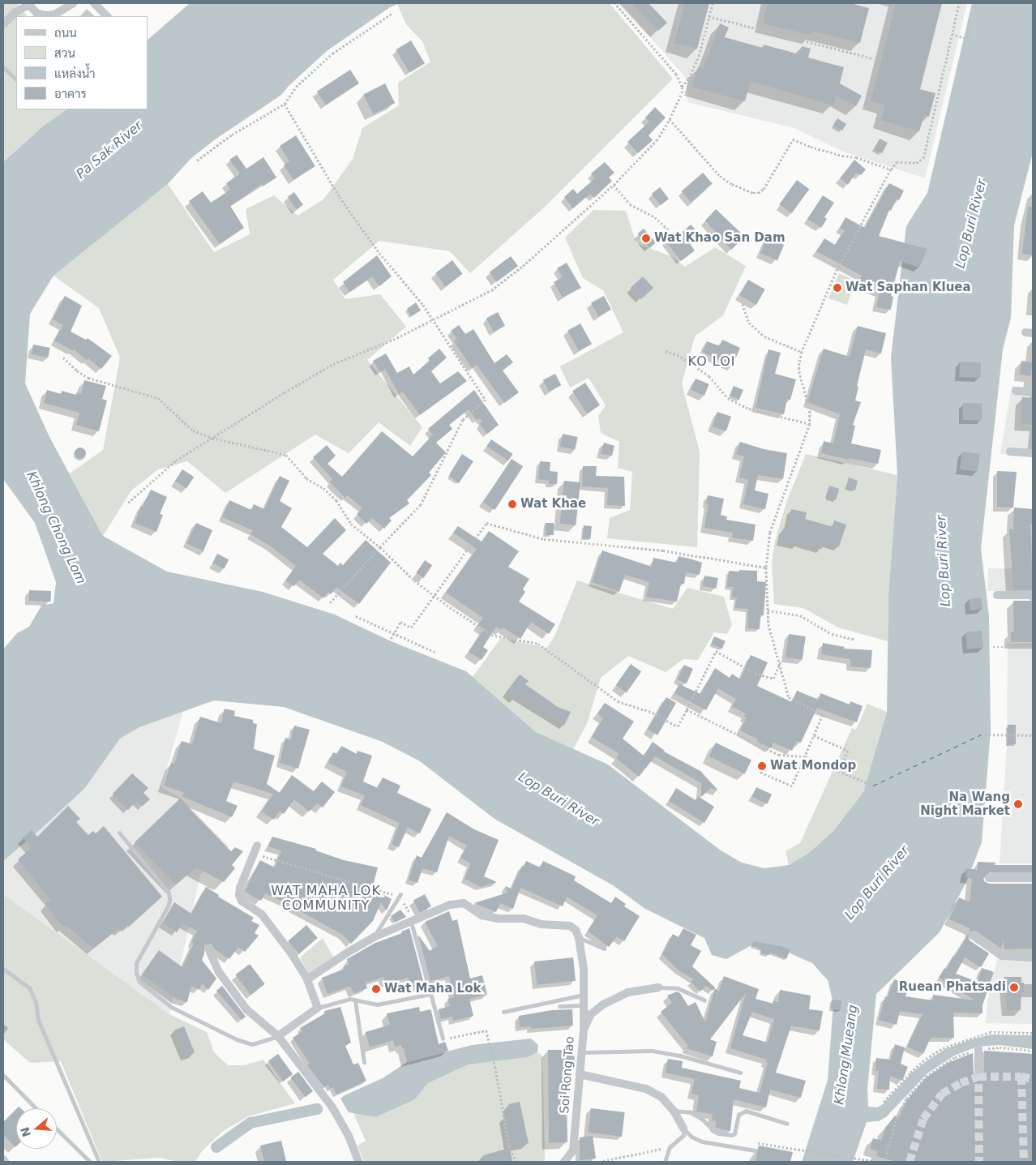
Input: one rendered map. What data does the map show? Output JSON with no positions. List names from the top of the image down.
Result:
{
  "streets": {
    "street": ["Soi Rong Tao"]
  },
  "districts": ["KO LOI", "WAT MAHA LOK COMMUNITY"],
  "water": [
    "Pa Sak River",
    "Lop Buri River",
    "Khlong Chong Lom",
    "Khlong Mueang"
  ],
  "places": [
    "Wat Khao San Dam",
    "Wat Saphan Kluea",
    "Wat Khae",
    "Wat Mondop",
    "Na Wang Night Market",
    "Ruean Phatsadi",
    "Wat Maha Lok"
  ],
  "legend": [
    "ถนน",
    "สวน",
    "แหล่งน้ำ",
    "อาคาร"
  ],
  "north": "left"
}
